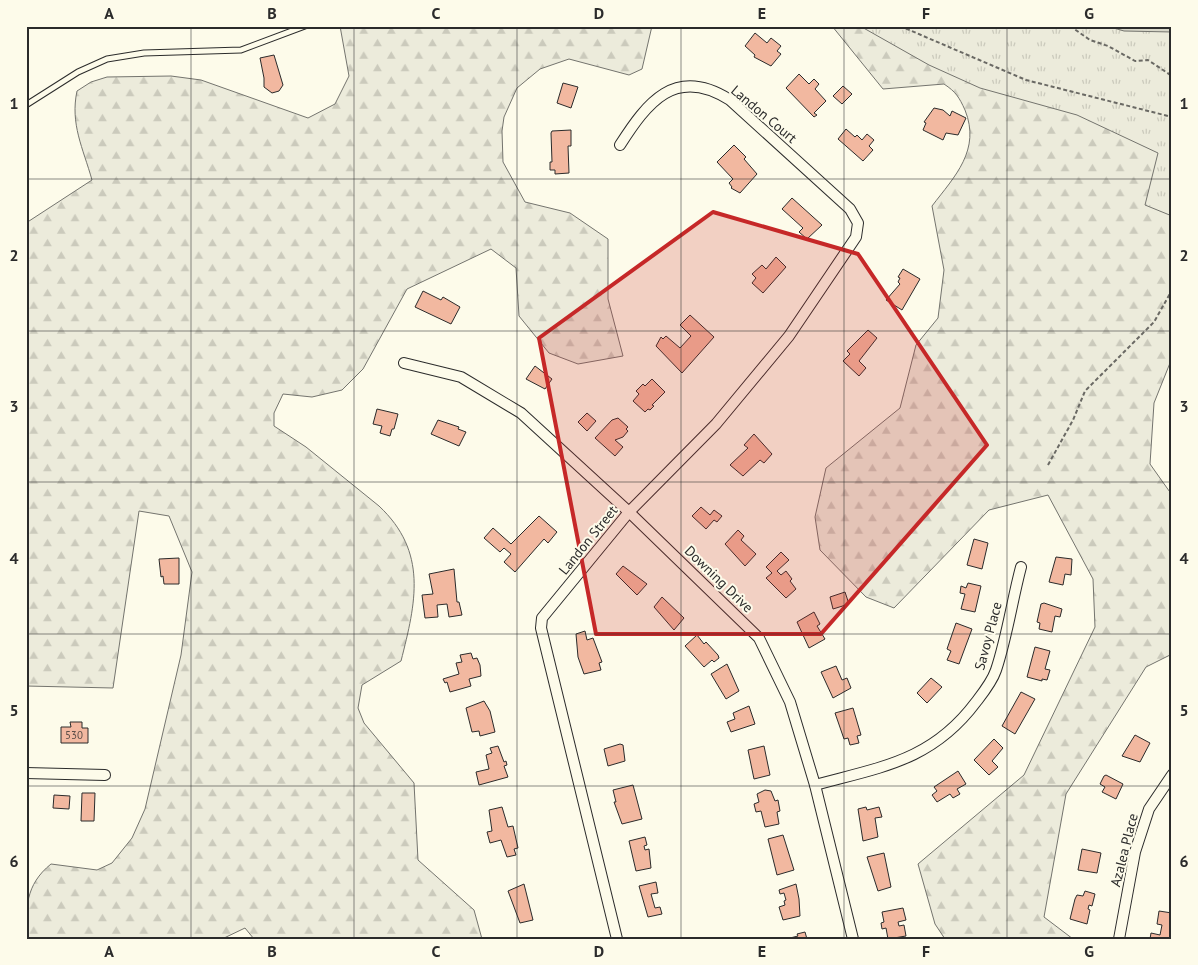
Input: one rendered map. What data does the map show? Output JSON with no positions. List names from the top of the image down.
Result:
{
  "streets": {
    "street": [
      "Landon Court",
      "Landon Street",
      "Downing Drive",
      "Savoy Place",
      "Azalea Place"
    ]
  },
  "crossings": [
    ["Landon Court", "Landon Street"],
    ["Landon Street", "Downing Drive"],
    ["Downing Drive", "Savoy Place"]
  ],
  "house_numbers": ["530"],
  "grid": {
    "columns": [
      "A",
      "B",
      "C",
      "D",
      "E",
      "F",
      "G"
    ],
    "rows": [
      "1",
      "2",
      "3",
      "4",
      "5",
      "6"
    ]
  }
}
